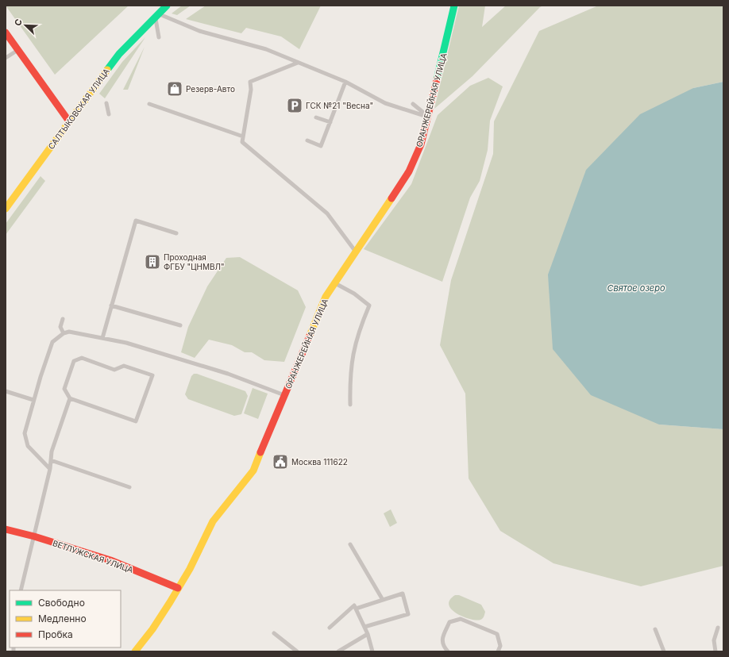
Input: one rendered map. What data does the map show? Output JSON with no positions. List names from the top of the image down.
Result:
{
  "streets": {
    "street": ["ОРАНЖЕРЕЙНАЯ УЛИЦА", "САЛТЫКОВСКАЯ УЛИЦА", "ВЕТЛУЖСКАЯ УЛИЦА"]
  },
  "crossings": [
    ["ОРАНЖЕРЕЙНАЯ УЛИЦА", "ВЕТЛУЖСКАЯ УЛИЦА"]
  ],
  "water": ["Святое озеро"],
  "places": {
    "shop": ["Резерв-Авто"],
    "parking": ["ГСК №21 \"Весна\""],
    "building": ["Проходная ФГБУ \"ЦНМВЛ\""],
    "public building": ["Москва 111622"]
  },
  "legend": ["Свободно", "Медленно", "Пробка"],
  "north": "top left"
}
